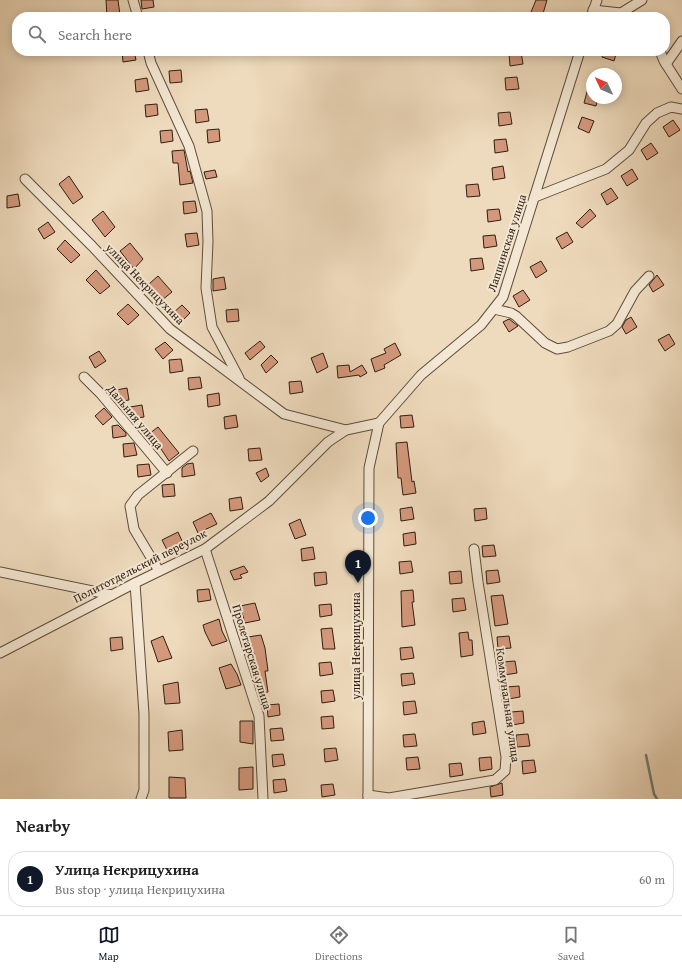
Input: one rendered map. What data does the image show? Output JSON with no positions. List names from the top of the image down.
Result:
{
  "streets": {
    "street": [
      "Лапшинская улица",
      "улица Некрицухина",
      "Дальняя улица",
      "Политотдельский переулок",
      "Пролетарская улица",
      "Коммунальная улица"
    ]
  },
  "crossings": [
    ["Лапшинская улица", "улица Некрицухина"],
    ["Лапшинская улица", "Политотдельский переулок"],
    ["улица Некрицухина", "Политотдельский переулок"],
    ["улица Некрицухина", "Коммунальная улица"],
    ["Политотдельский переулок", "Пролетарская улица"]
  ],
  "north": "top left",
  "page": {
    "search": "Search here",
    "pins": "1",
    "heading": "Nearby",
    "list": [
      {
        "mark": "1",
        "name": "Улица Некрицухина",
        "note": "Bus stop · улица Некрицухина",
        "value": "60 m"
      }
    ],
    "nav": ["Map", "Directions", "Saved"]
  }
}
